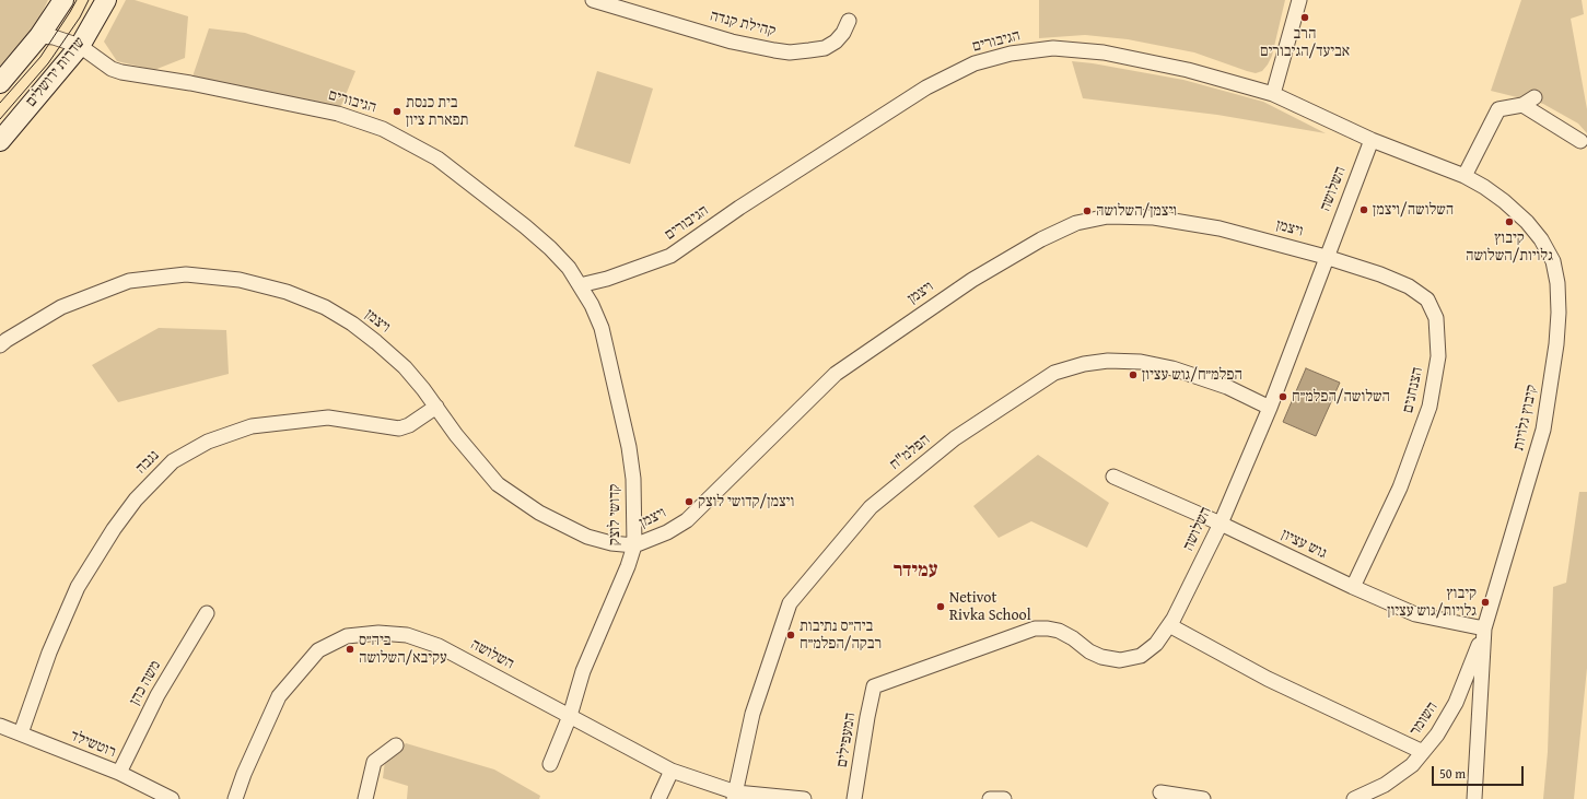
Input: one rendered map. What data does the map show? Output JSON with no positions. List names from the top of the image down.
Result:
{
  "streets": {
    "main road": ["שדרות ירושלים"],
    "street": [
      "קהילת קנדה",
      "הגיבורים",
      "השלושה",
      "ויצמן",
      "הצנחנים",
      "קיבוץ גלויות",
      "הפלמ\"ח",
      "נגבה",
      "קדושי לוצק",
      "גוש עציון",
      "משה כהן",
      "השומר",
      "המעפילים",
      "רוטשילד"
    ]
  },
  "crossings": [
    ["הגיבורים", "שדרות ירושלים"],
    ["הגיבורים", "השלושה"],
    ["הגיבורים", "קיבוץ גלויות"],
    ["הגיבורים", "קדושי לוצק"],
    ["השלושה", "ויצמן"],
    ["השלושה", "הצנחנים"],
    ["השלושה", "קיבוץ גלויות"],
    ["השלושה", "הפלמ\"ח"],
    ["השלושה", "קדושי לוצק"],
    ["השלושה", "גוש עציון"],
    ["השלושה", "המעפילים"],
    ["ויצמן", "הצנחנים"],
    ["ויצמן", "נגבה"],
    ["ויצמן", "קדושי לוצק"],
    ["הצנחנים", "גוש עציון"],
    ["קיבוץ גלויות", "גוש עציון"],
    ["קיבוץ גלויות", "השומר"],
    ["נגבה", "רוטשילד"],
    ["גוש עציון", "השומר"],
    ["משה כהן", "רוטשילד"]
  ],
  "districts": ["עמידר"],
  "places": [
    "הרב אביעד/הגיבורים",
    "בית כנסת תפארת ציון",
    "השלושה/ויצמן",
    "ויצמן/השלושה",
    "קיבוץ גלויות/השלושה",
    "הפלמ״ח/גוש עציון",
    "השלושה/הפלמ״ח",
    "ויצמן/קדושי לוצק",
    "קיבוץ גלויות/גוש עציון",
    "Netivot Rivka School",
    "ביה״ס נתיבות רבקה/הפלמ״ח",
    "ביה״ס עקיבא/השלושה"
  ],
  "scale_bar": "50 m"
}
